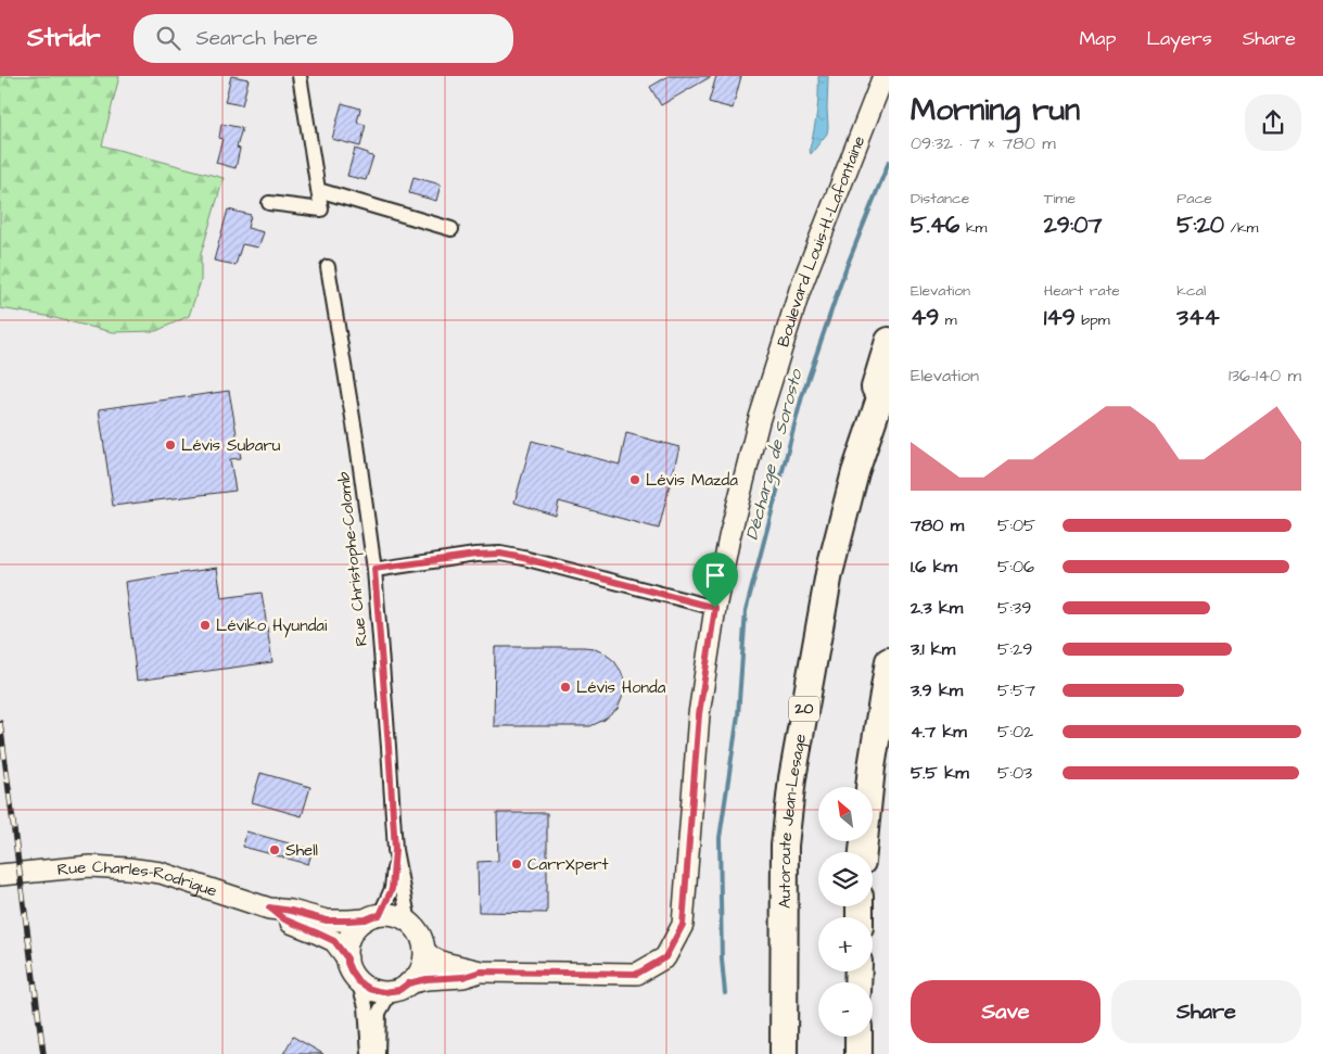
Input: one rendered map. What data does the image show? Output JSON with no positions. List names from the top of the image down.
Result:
{
  "streets": {
    "highway": ["20", "Autoroute Jean-Lesage"],
    "street": ["Boulevard Louis-H.-Lafontaine", "Rue Christophe-Colomb", "Rue Charles-Rodrigue"]
  },
  "crossings": [
    ["Boulevard Louis-H.-Lafontaine", "Rue Christophe-Colomb"],
    ["Boulevard Louis-H.-Lafontaine", "Rue Charles-Rodrigue"],
    ["Rue Christophe-Colomb", "Rue Charles-Rodrigue"]
  ],
  "water": ["Décharge de Sorosto"],
  "places": [
    "Lévis Subaru",
    "Lévis Mazda",
    "Léviko Hyundai",
    "Lévis Honda",
    "Shell",
    "CarrXpert"
  ],
  "north": "top left",
  "page": {
    "header": "Stridr",
    "search": "Search here",
    "nav": ["Map", "Layers", "Share"],
    "heading": ["Morning run", "09:32 · 7 × 780 m"],
    "stats": [
      ["Distance", "5.46 km"],
      ["Time", "29:07"],
      ["Pace", "5:20 /km"],
      ["Elevation", "49 m"],
      ["Heart rate", "149 bpm"],
      ["kcal", "344"]
    ],
    "chart": ["Elevation", "136–140 m"],
    "list": [
      {
        "name": "780 m",
        "note": "5:05"
      },
      {
        "name": "1.6 km",
        "note": "5:06"
      },
      {
        "name": "2.3 km",
        "note": "5:39"
      },
      {
        "name": "3.1 km",
        "note": "5:29"
      },
      {
        "name": "3.9 km",
        "note": "5:57"
      },
      {
        "name": "4.7 km",
        "note": "5:02"
      },
      {
        "name": "5.5 km",
        "note": "5:03"
      }
    ],
    "map_buttons": ["+", "−"],
    "buttons": ["Save", "Share"]
  }
}
